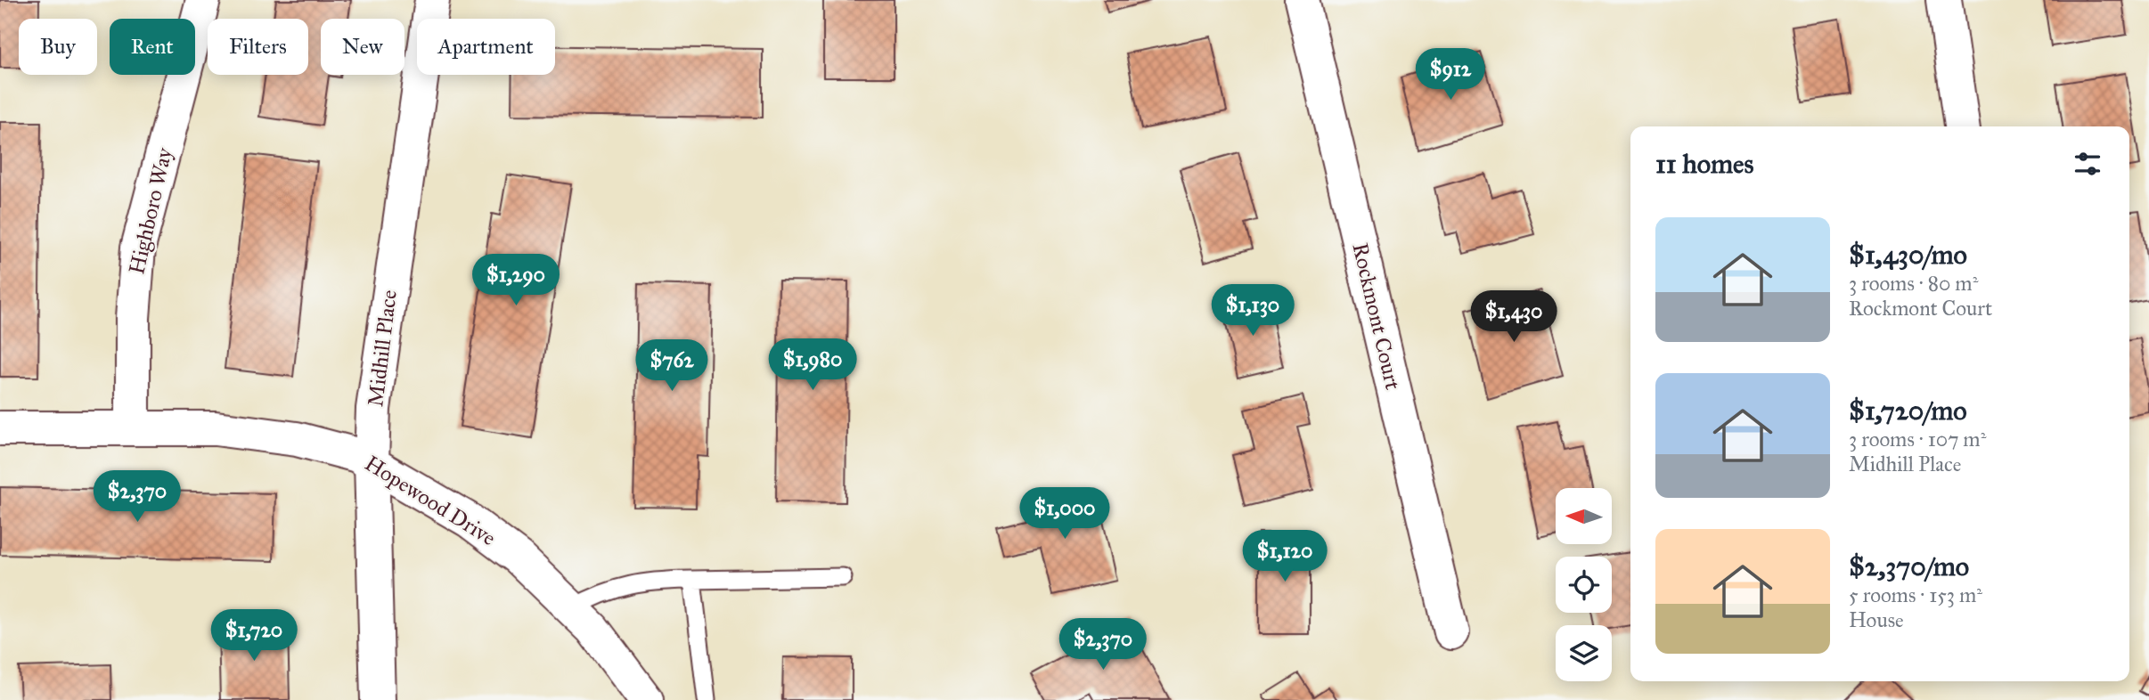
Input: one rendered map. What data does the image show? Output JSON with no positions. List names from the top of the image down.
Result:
{
  "streets": {
    "street": [
      "Highboro Way",
      "Rockmont Court",
      "Midhill Place",
      "Hopewood Drive"
    ]
  },
  "crossings": [
    ["Highboro Way", "Hopewood Drive"],
    ["Midhill Place", "Hopewood Drive"]
  ],
  "north": "left",
  "page": {
    "chip": [
      "Buy",
      "Rent",
      "Filters",
      "New",
      "Apartment"
    ],
    "price": [
      "$912",
      "$1,290",
      "$1,130",
      "$1,430",
      "$1,980",
      "$762",
      "$2,370",
      "$1,000",
      "$1,120",
      "$1,720",
      "$2,370"
    ],
    "heading": "11 homes",
    "list": [
      {
        "name": "$1,430/mo",
        "note": "3 rooms · 80 m² · Rockmont Court"
      },
      {
        "name": "$1,720/mo",
        "note": "3 rooms · 107 m² · Midhill Place"
      },
      {
        "name": "$2,370/mo",
        "note": "5 rooms · 153 m² · House"
      }
    ]
  }
}
